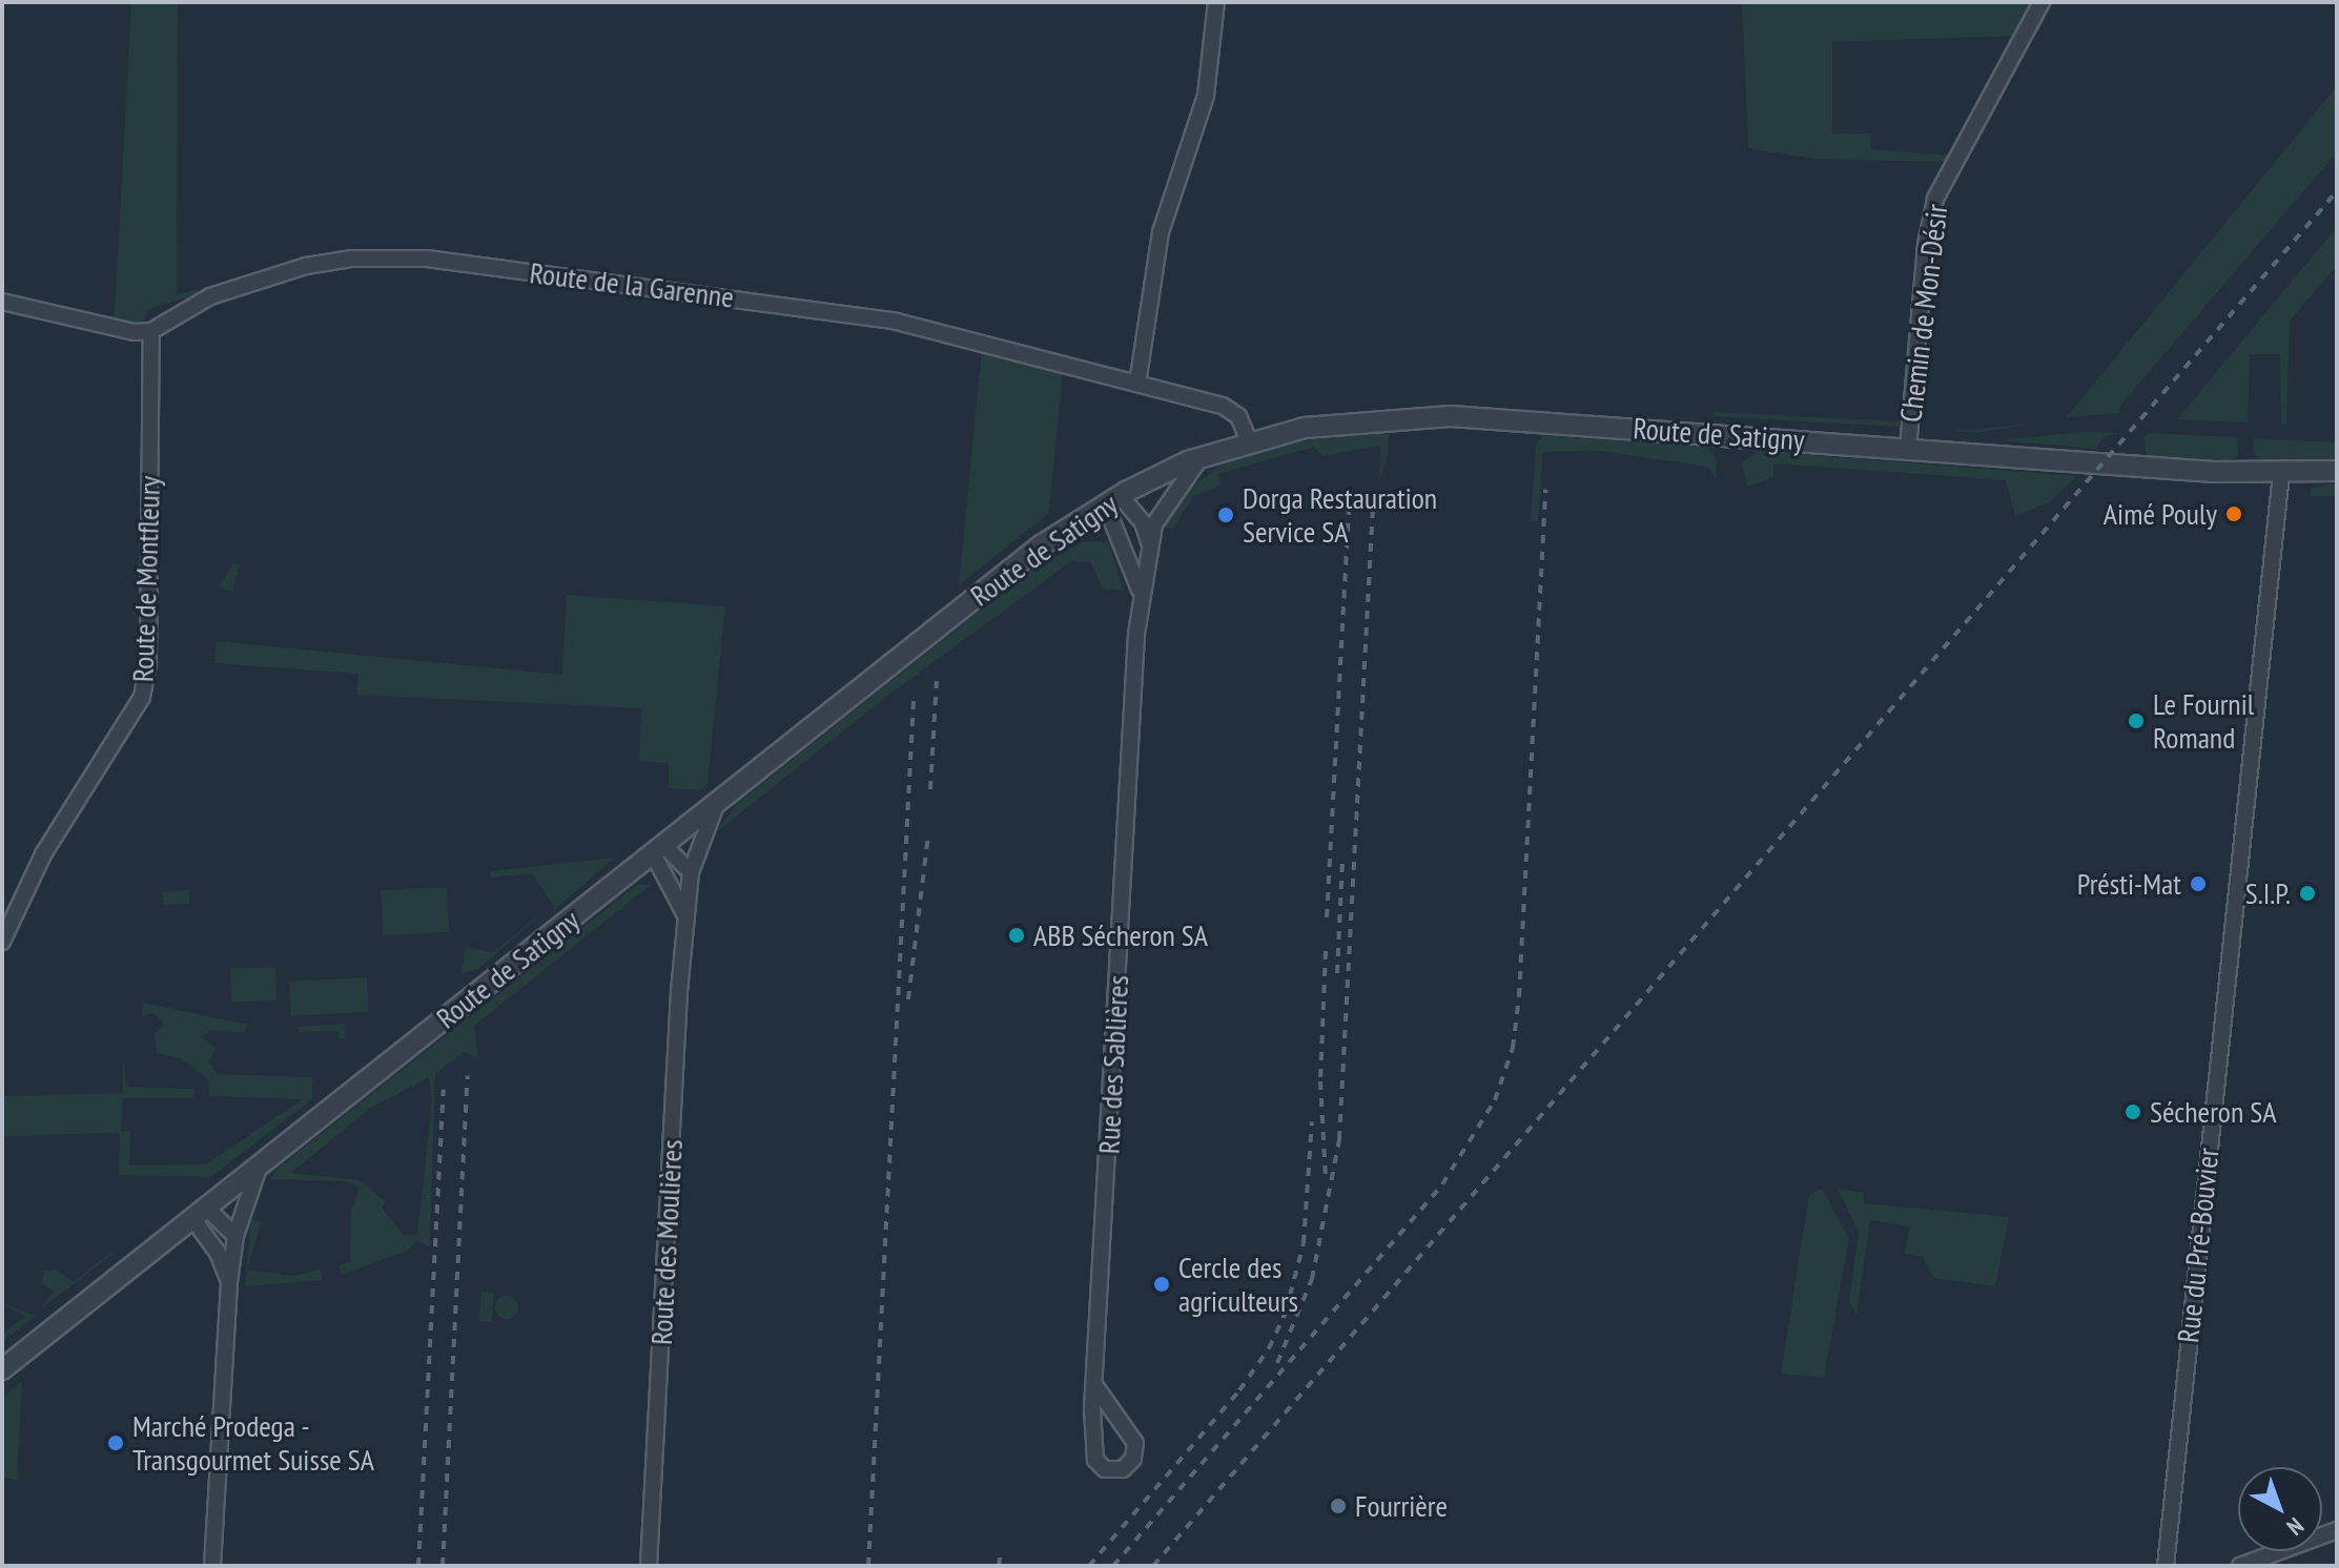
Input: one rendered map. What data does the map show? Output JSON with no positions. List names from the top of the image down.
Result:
{
  "streets": {
    "street": [
      "Route de la Garenne",
      "Chemin de Mon-Désir",
      "Route de Satigny",
      "Route de Montfleury",
      "Rue des Sablières",
      "Route des Moulières",
      "Rue du Pré-Bouvier"
    ]
  },
  "crossings": [
    ["Route de la Garenne", "Route de Satigny"],
    ["Route de la Garenne", "Route de Montfleury"],
    ["Chemin de Mon-Désir", "Route de Satigny"],
    ["Route de Satigny", "Rue des Sablières"],
    ["Route de Satigny", "Rue du Pré-Bouvier"]
  ],
  "places": [
    "Aimé Pouly",
    "Dorga Restauration Service SA",
    "Le Fournil Romand",
    "Présti-Mat",
    "S.I.P.",
    "ABB Sécheron SA",
    "Sécheron SA",
    "Cercle des agriculteurs",
    "Marché Prodega - Transgourmet Suisse SA",
    "Fourrière"
  ],
  "north": "bottom right"
}
